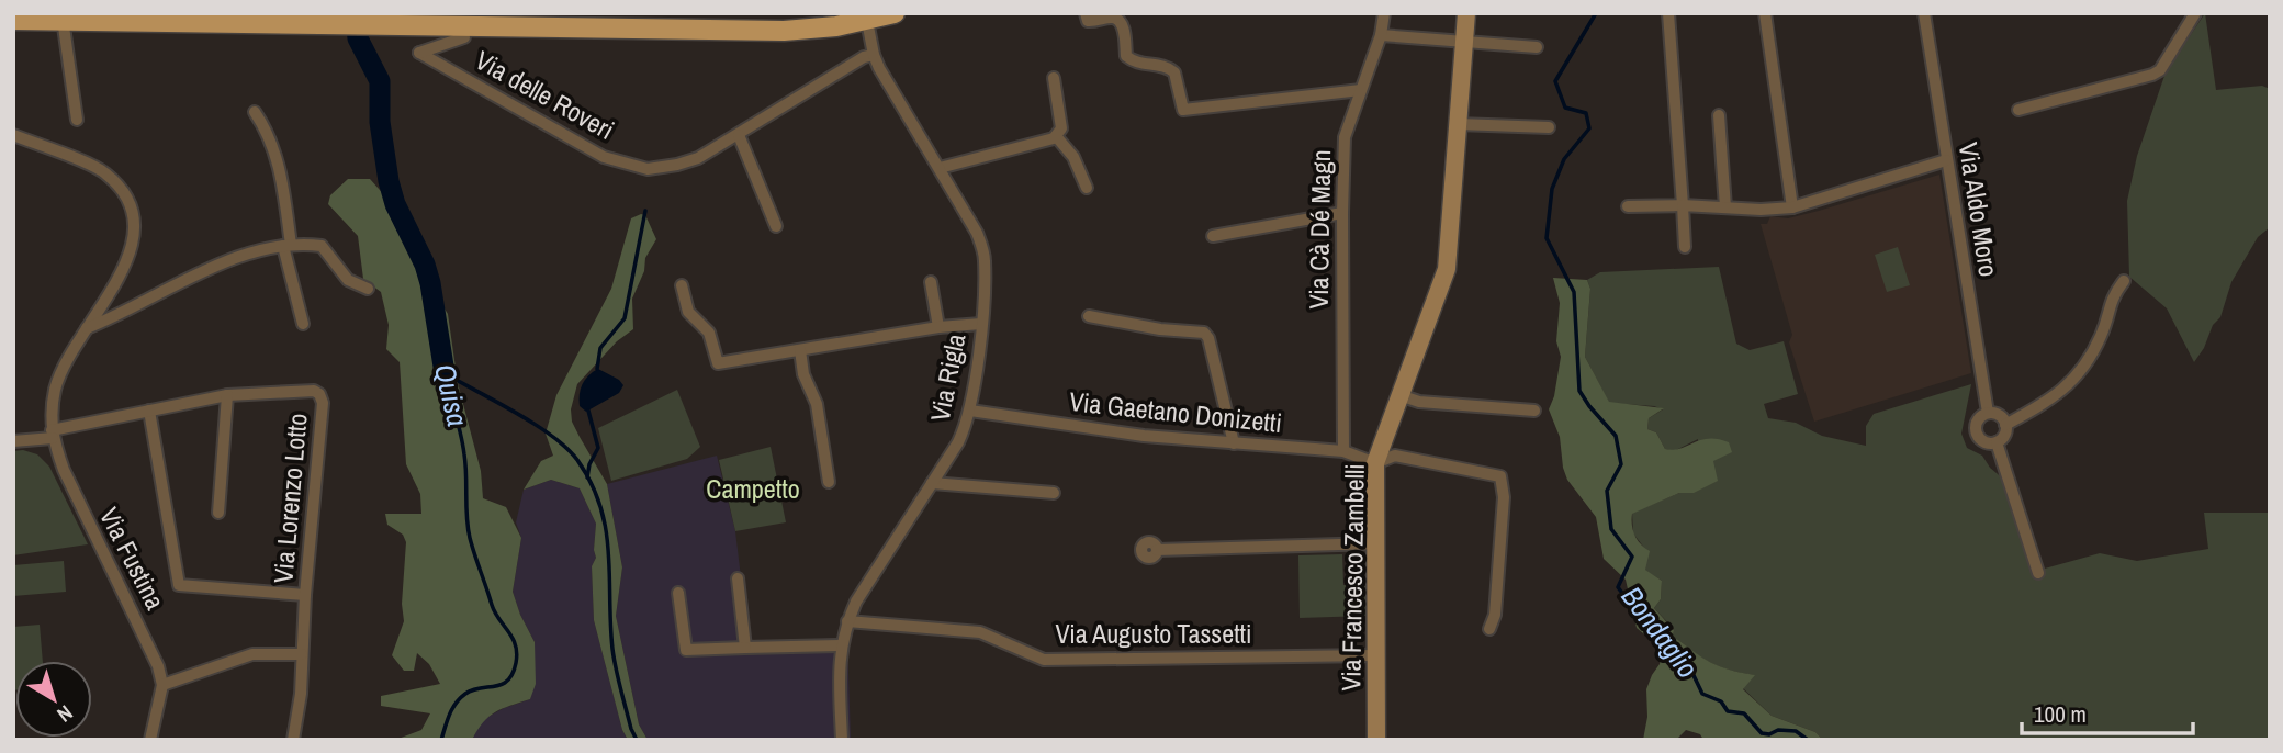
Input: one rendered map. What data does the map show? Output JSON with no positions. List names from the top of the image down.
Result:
{
  "streets": {
    "main road": ["Via Francesco Zambelli"],
    "street": [
      "Via delle Roveri",
      "Via Aldo Moro",
      "Via Cà Dé Magn",
      "Via Rigla",
      "Via Gaetano Donizetti",
      "Via Lorenzo Lotto",
      "Via Fustina",
      "Via Augusto Tassetti"
    ]
  },
  "crossings": [
    ["Via delle Roveri", "Via Rigla"],
    ["Via Cà Dé Magn", "Via Gaetano Donizetti"],
    ["Via Rigla", "Via Gaetano Donizetti"],
    ["Via Rigla", "Via Augusto Tassetti"],
    ["Via Gaetano Donizetti", "Via Francesco Zambelli"],
    ["Via Lorenzo Lotto", "Via Fustina"],
    ["Via Francesco Zambelli", "Via Augusto Tassetti"]
  ],
  "water": ["Quisa", "Bondaglio"],
  "parks": ["Campetto"],
  "scale_bar": "100 m",
  "north": "bottom right"
}
